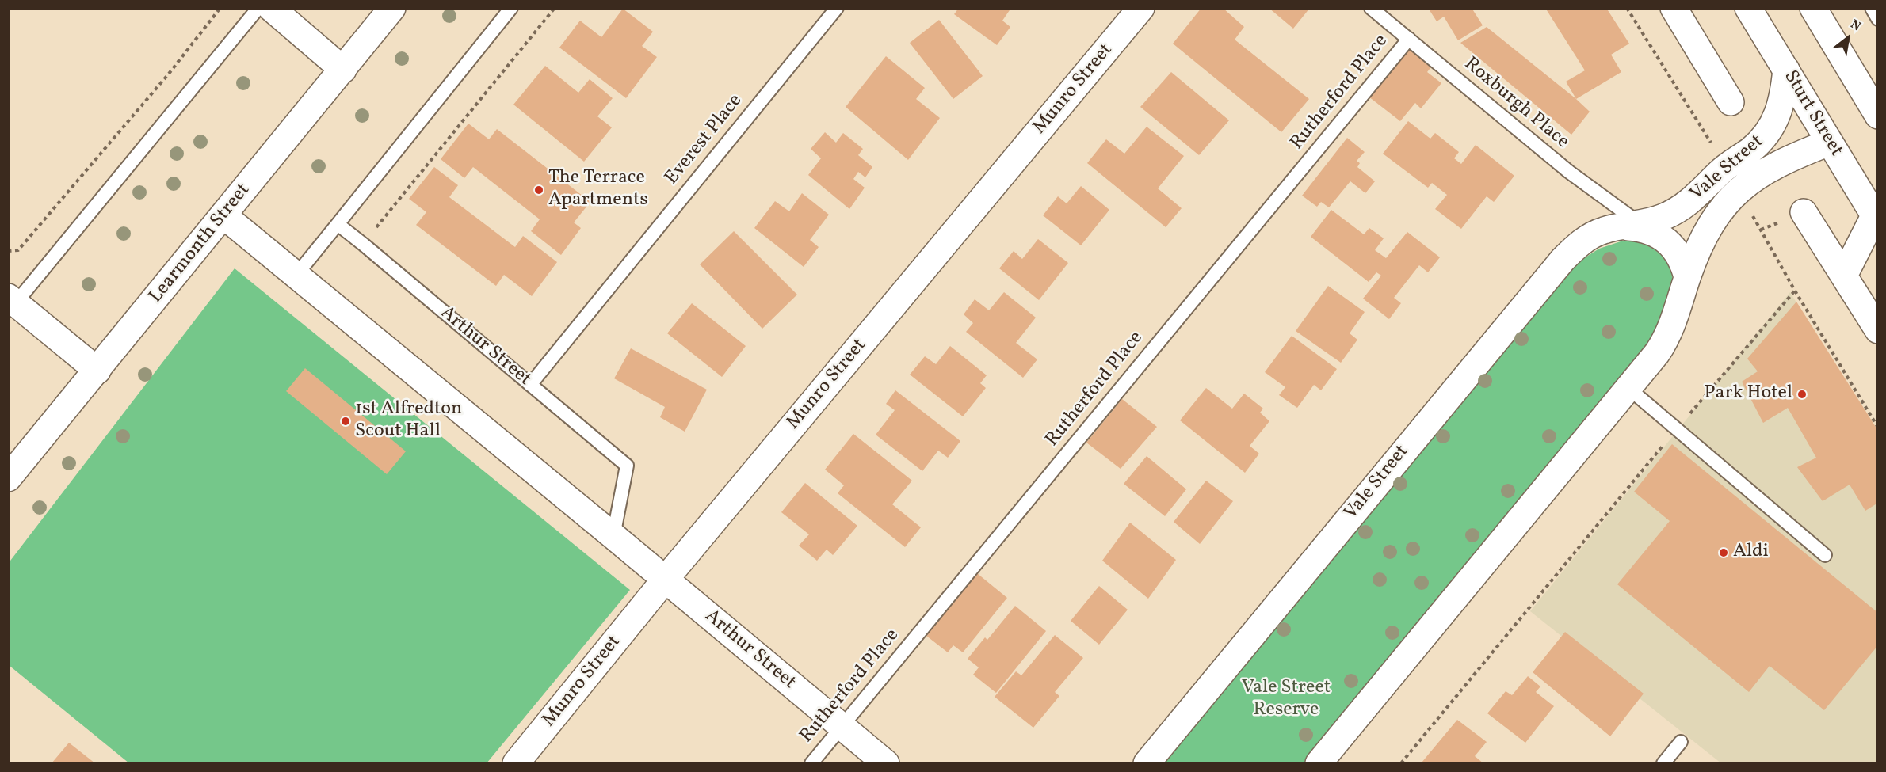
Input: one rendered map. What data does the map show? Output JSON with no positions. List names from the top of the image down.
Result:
{
  "streets": {
    "street": [
      "Munro Street",
      "Sturt Street",
      "Vale Street",
      "Learmonth Street",
      "Arthur Street"
    ],
    "lane": ["Rutherford Place", "Roxburgh Place", "Everest Place"]
  },
  "crossings": [
    ["Munro Street", "Arthur Street"],
    ["Rutherford Place", "Roxburgh Place"],
    ["Rutherford Place", "Arthur Street"],
    ["Roxburgh Place", "Vale Street"],
    ["Sturt Street", "Vale Street"],
    ["Everest Place", "Arthur Street"],
    ["Learmonth Street", "Arthur Street"]
  ],
  "parks": ["Vale Street Reserve"],
  "places": [
    "The Terrace Apartments",
    "Park Hotel",
    "1st Alfredton Scout Hall",
    "Aldi"
  ],
  "north": "top right"
}
